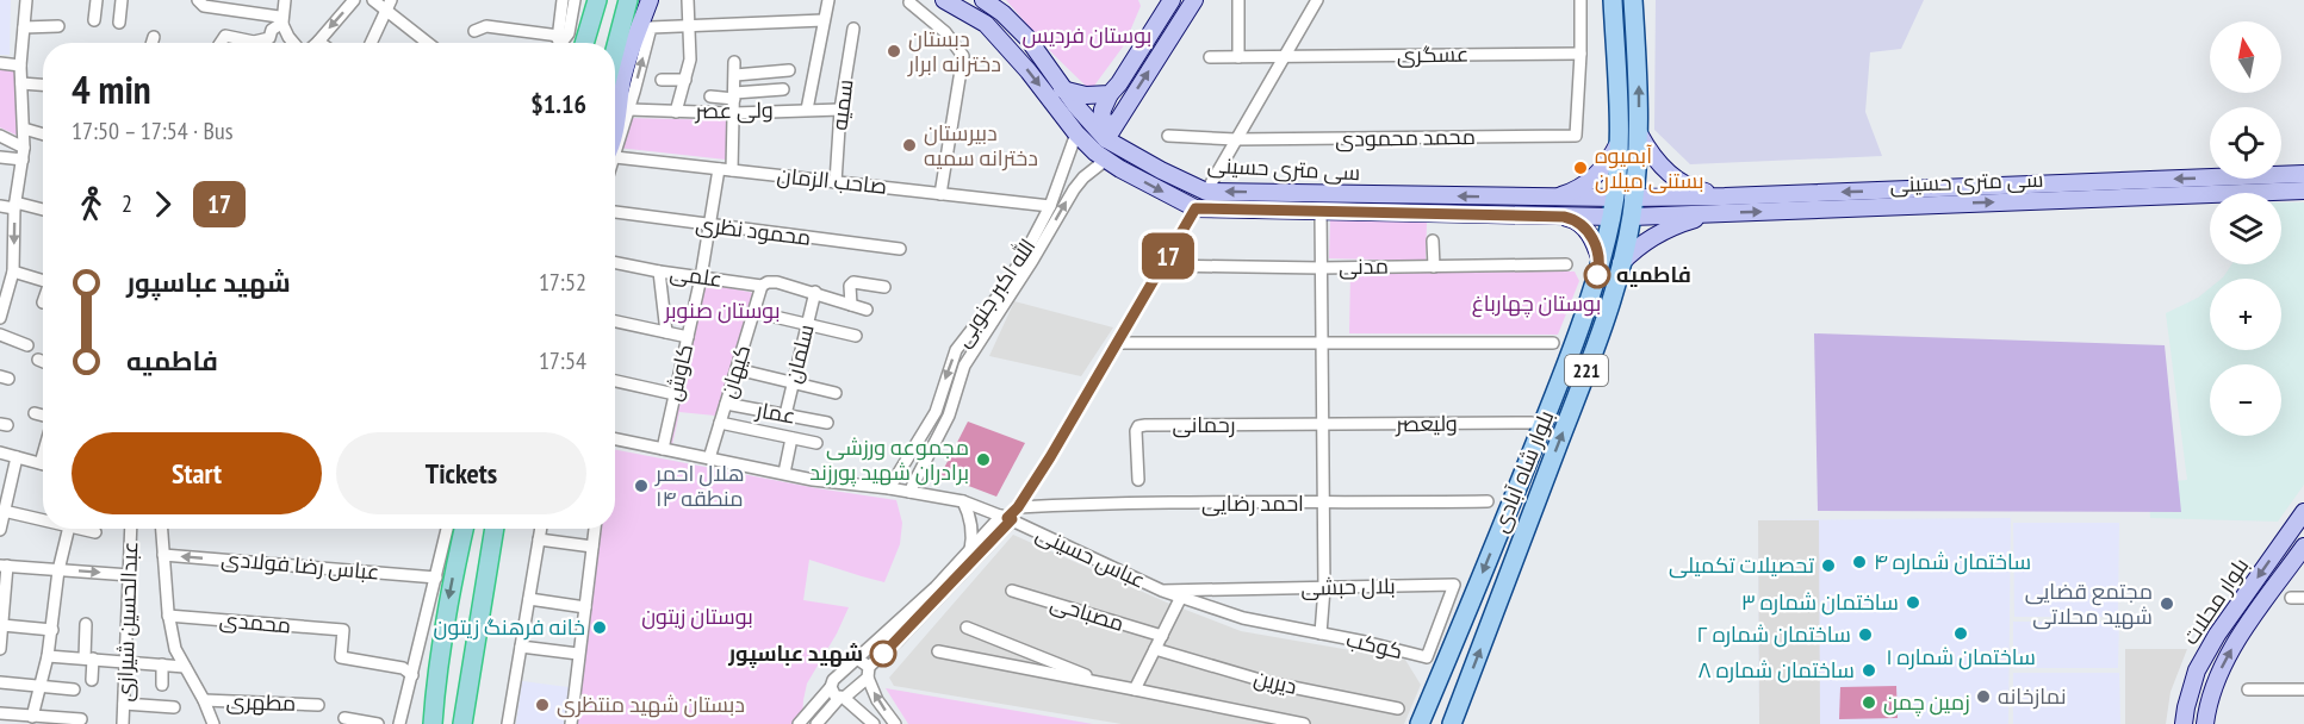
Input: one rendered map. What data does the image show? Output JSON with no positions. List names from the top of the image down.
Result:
{
  "streets": {
    "main road": [
      "سی متری حسینی",
      "221",
      "بلوار شاه آبادی",
      "بلوار محلات"
    ],
    "street": [
      "عسگری",
      "سمیه",
      "ولی عصر",
      "محمد محمودی",
      "صاحب الزمان",
      "محمود نظری",
      "مدنی",
      "علمی",
      "الله اکبر جنوبی",
      "سلمان",
      "کیهان",
      "کاوش",
      "عمار",
      "ولیعصر",
      "رحمانی",
      "احمد رضایی",
      "عباس حسینی",
      "عباس رضا فولادی",
      "بلال حبشی",
      "مصباحی",
      "عبدالحسین شیرازی",
      "محمدی",
      "کوکب",
      "دیرین",
      "مطهری"
    ]
  },
  "crossings": [
    ["عسگری", "محمد محمودی"],
    ["سمیه", "ولی عصر"],
    ["سمیه", "صاحب الزمان"],
    ["سی متری حسینی", "بلوار شاه آبادی"],
    ["صاحب الزمان", "الله اکبر جنوبی"],
    ["صاحب الزمان", "کاوش"],
    ["محمود نظری", "کاوش"],
    ["علمی", "سلمان"],
    ["علمی", "کیهان"],
    ["علمی", "کاوش"],
    ["الله اکبر جنوبی", "عباس حسینی"],
    ["سلمان", "عمار"],
    ["کیهان", "عمار"],
    ["کیهان", "عباس حسینی"],
    ["کاوش", "عباس حسینی"],
    ["ولیعصر", "رحمانی"],
    ["عباس حسینی", "بلال حبشی"],
    ["عباس حسینی", "کوکب"],
    ["بلال حبشی", "کوکب"]
  ],
  "one_way": ["عباس رضا فولادی"],
  "parks": [
    "بوستان فردیس",
    "بوستان چهارباغ",
    "بوستان صنوبر",
    "بوستان زیتون"
  ],
  "places": [
    "دبستان دخترانه ابرار",
    "دبیرستان دخترانه سمیه",
    "آبمیوه بستنی میلان",
    "فاطمیه",
    "مجموعه ورزشی برادران شهید پورزند",
    "هلال احمر منطقه ۱۴",
    "ساختمان شماره ۴",
    "تحصیلات تکمیلی",
    "ساختمان شماره ۳",
    "مجتمع قضایی شهید محلاتی",
    "خانه فرهنگ زيتون",
    "ساختمان شماره ۱",
    "ساختمان شماره ۲",
    "شهید عباسپور",
    "ساختمان شماره ۸",
    "نمازخانه",
    "زمین چمن",
    "دبستان شهید منتظری"
  ],
  "lines": ["bus line 17"],
  "north": "top",
  "page": {
    "on_map": "17",
    "map_buttons": ["+", "−"],
    "heading": ["4 min", "17:50 – 17:54 · Bus", "$1.16"],
    "legs": ["2", "17"],
    "list": [
      {
        "name": "شهید عباسپور",
        "value": "17:52"
      },
      {
        "name": "فاطمیه",
        "value": "17:54"
      }
    ],
    "buttons": ["Start", "Tickets"]
  }
}
